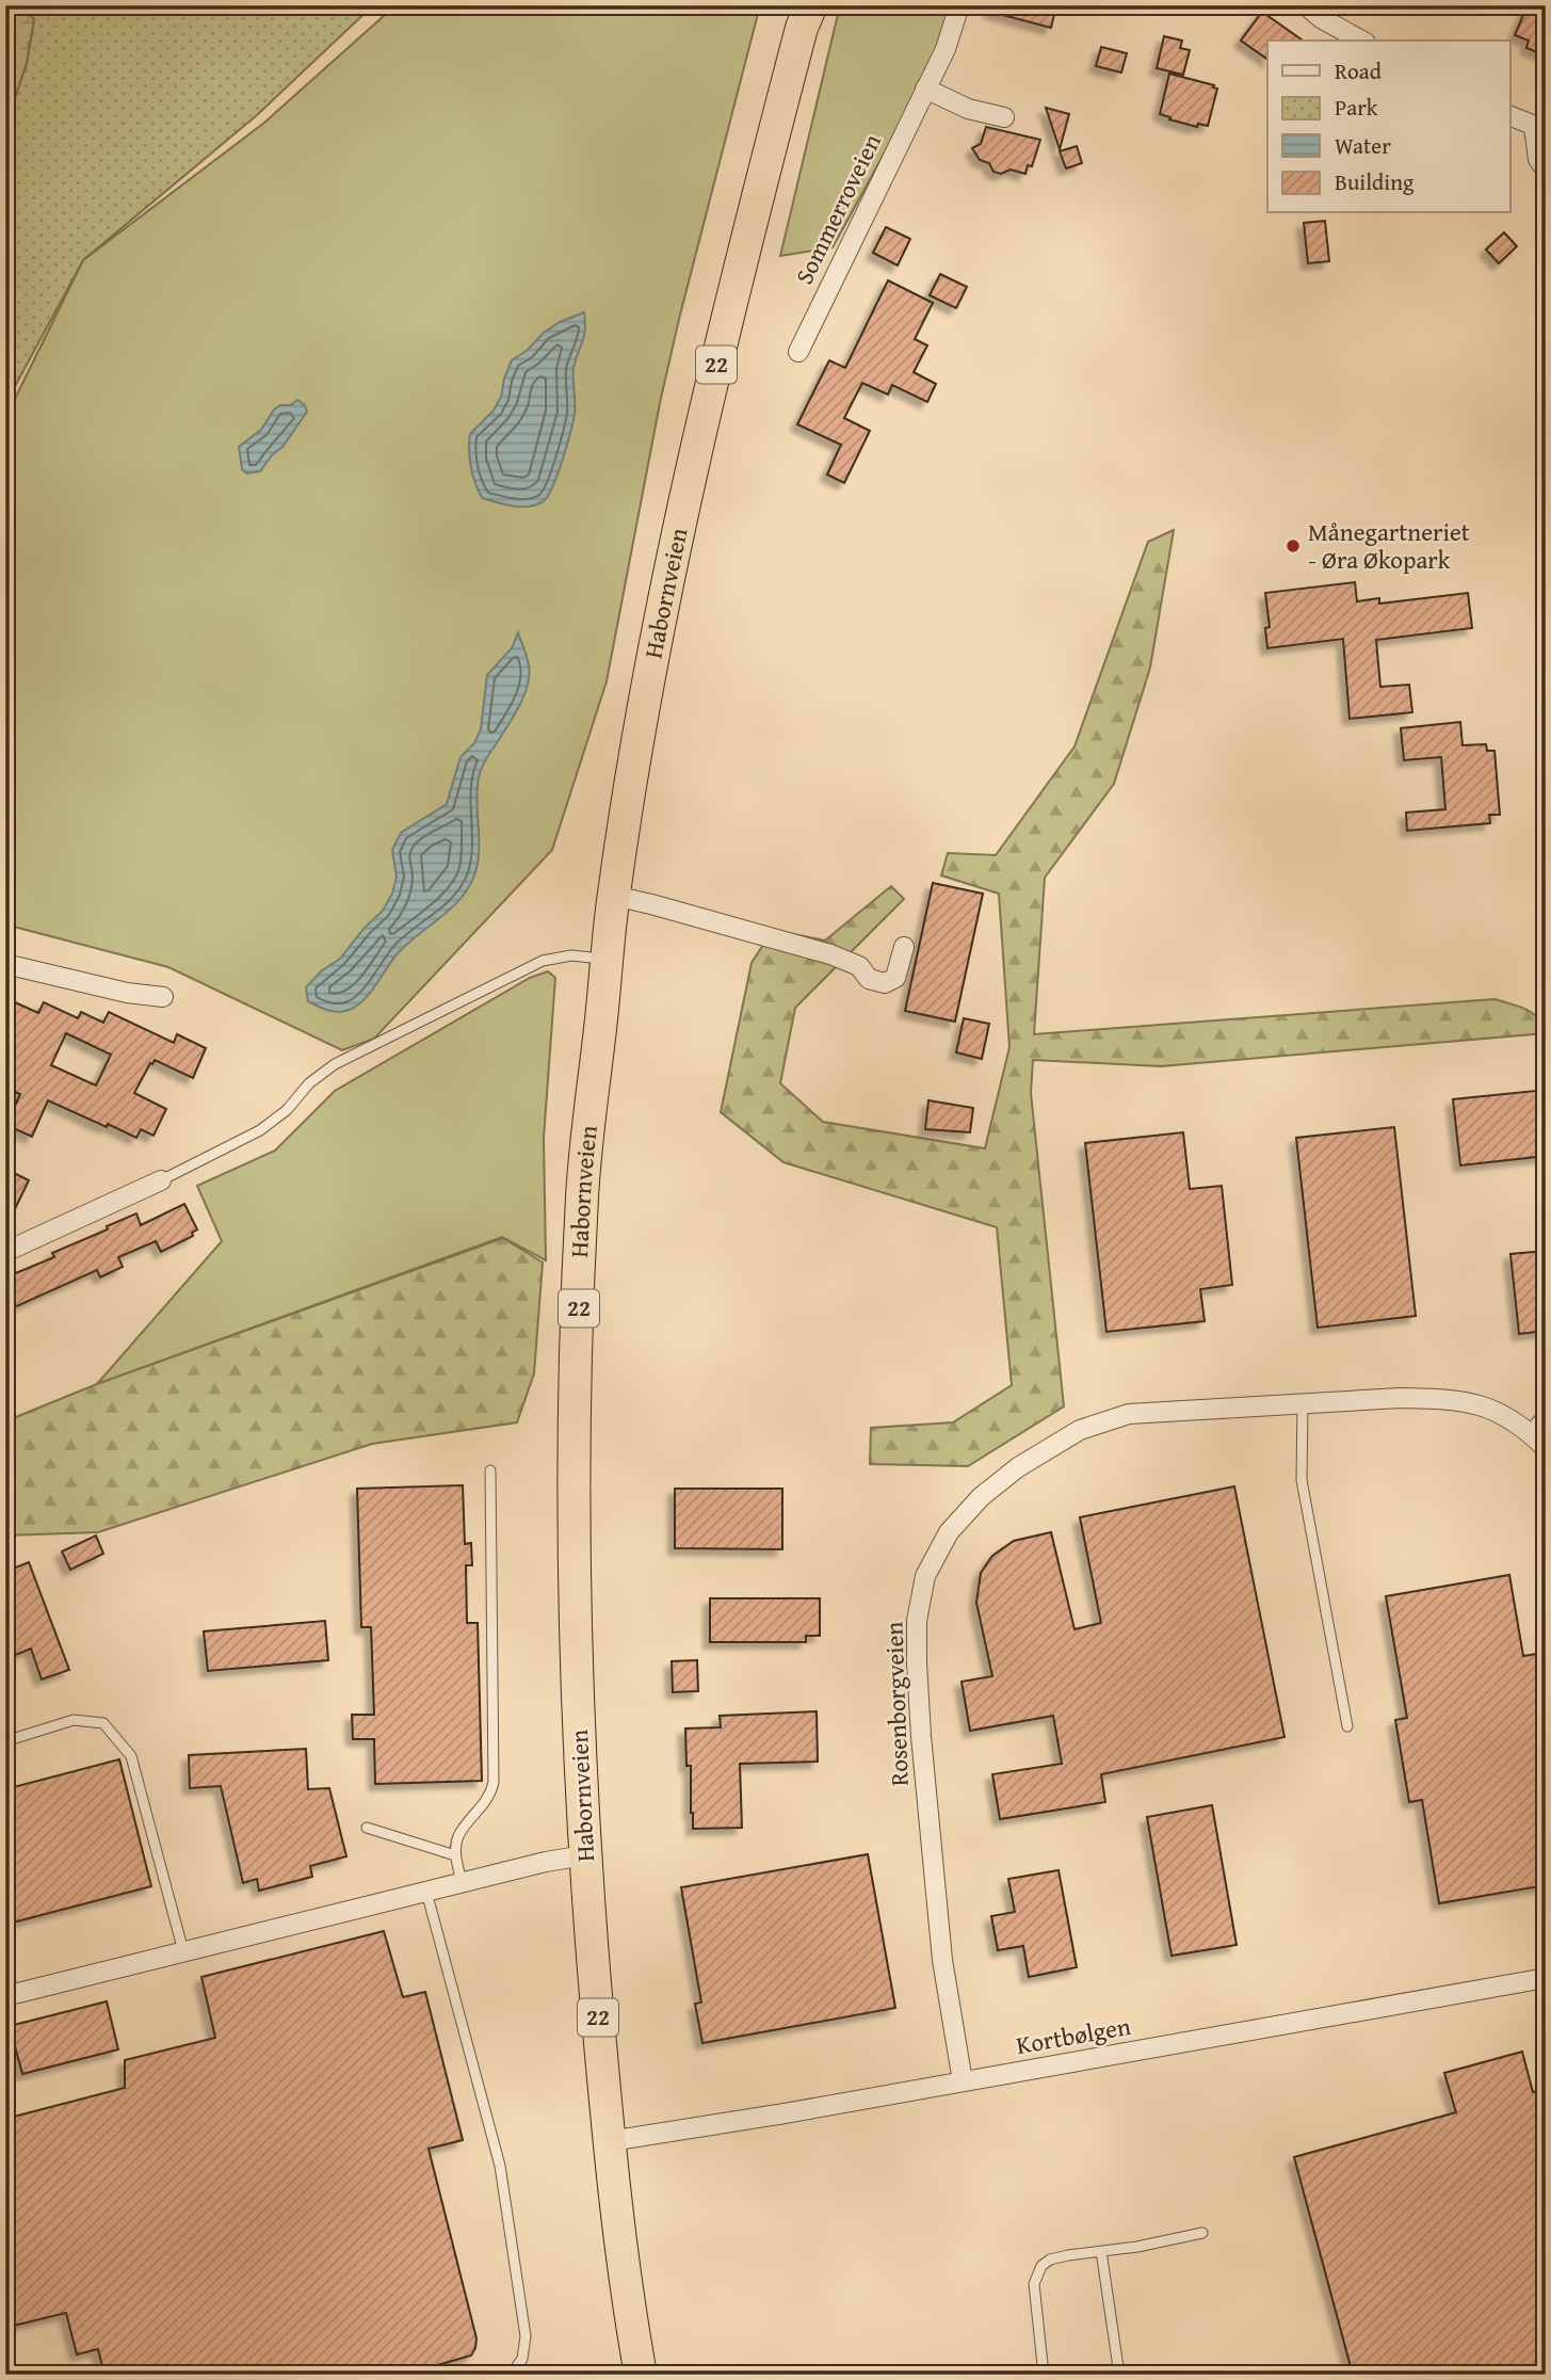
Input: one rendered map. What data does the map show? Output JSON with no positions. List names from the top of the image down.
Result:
{
  "streets": {
    "highway": ["22", "Habornveien"],
    "street": ["Sommerroveien", "Rosenborgveien", "Kortbølgen"]
  },
  "crossings": [
    ["Habornveien", "Kortbølgen"],
    ["Rosenborgveien", "Kortbølgen"]
  ],
  "places": ["Månegartneriet - Øra Økopark"],
  "legend": [
    "Road",
    "Park",
    "Water",
    "Building"
  ]
}
